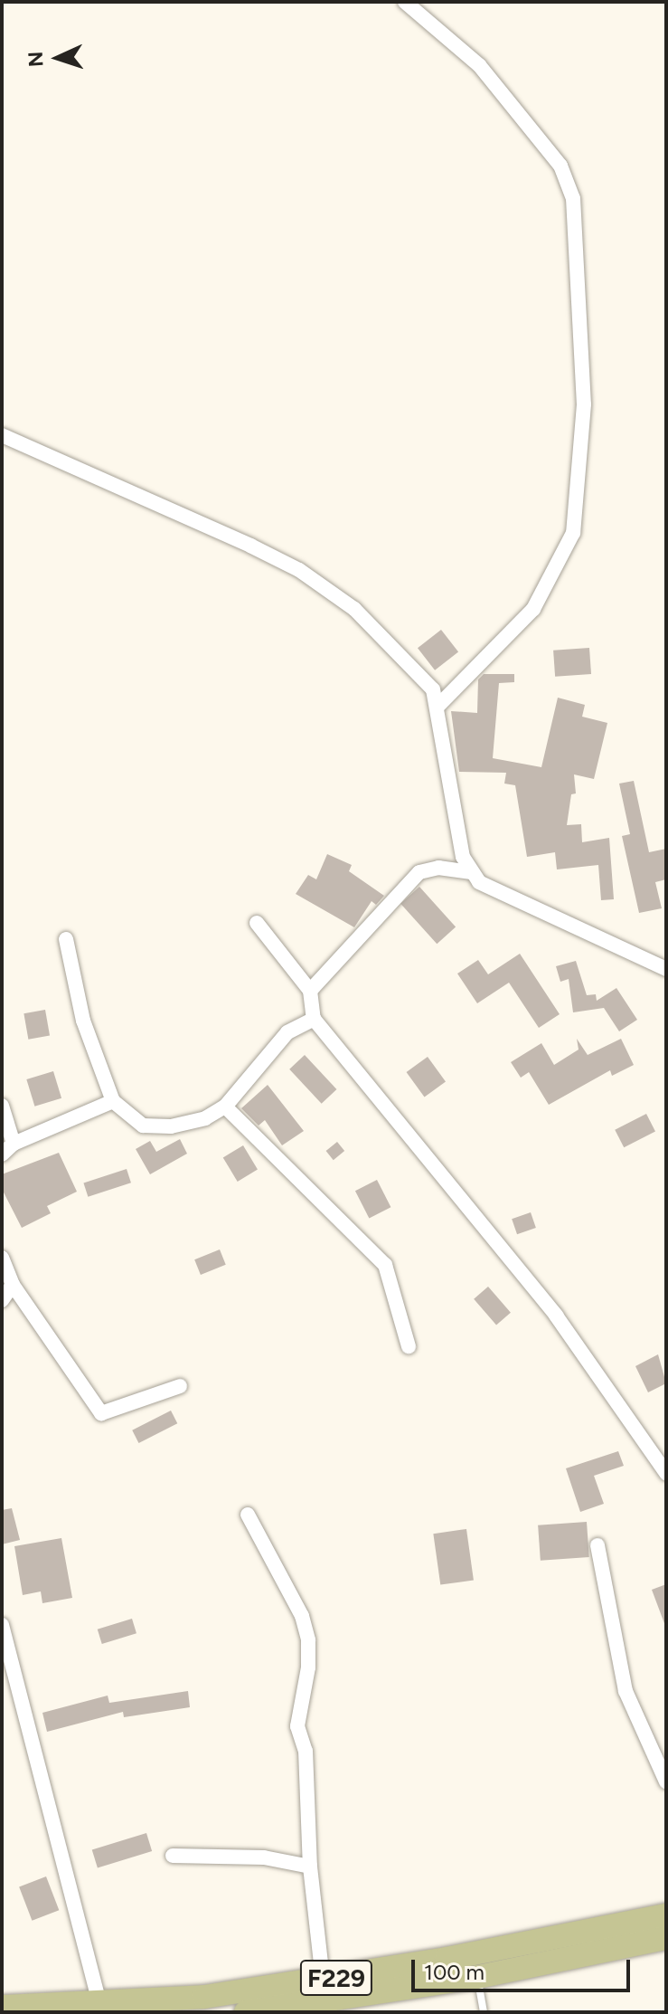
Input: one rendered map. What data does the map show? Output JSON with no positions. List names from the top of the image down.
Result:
{
  "streets": {
    "main road": ["F229"]
  },
  "scale_bar": "100 m",
  "north": "left"
}
